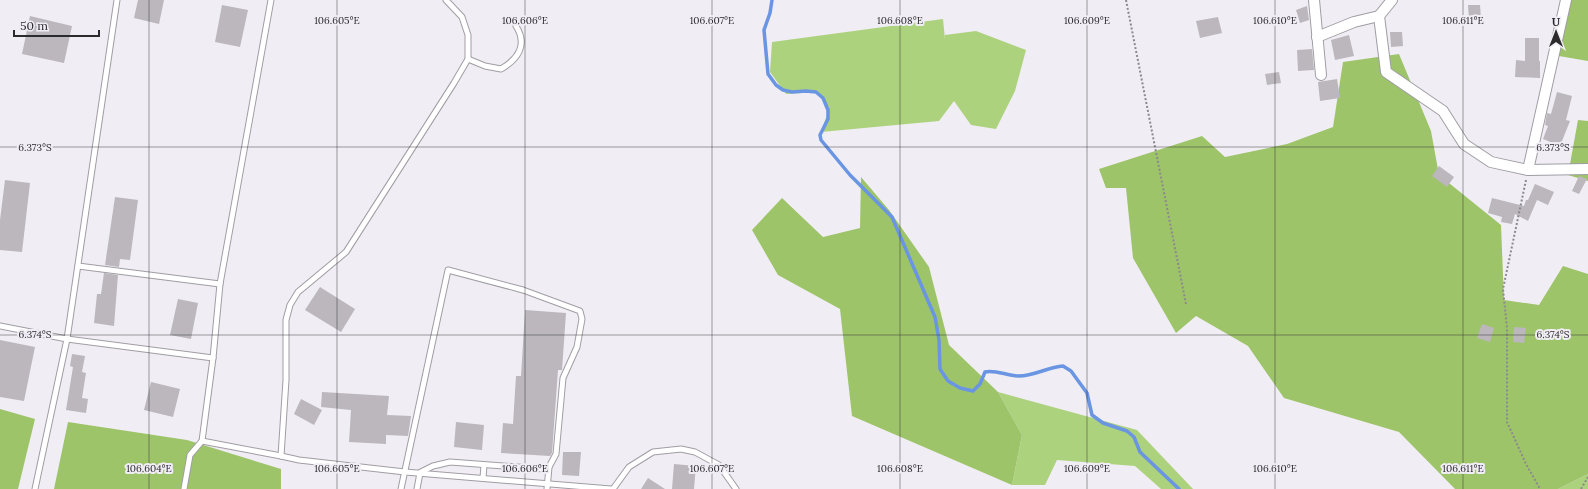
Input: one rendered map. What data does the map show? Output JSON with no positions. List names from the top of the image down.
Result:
{
  "scale_bar": "50 m",
  "north": "top",
  "coordinates": [
    "106.605°E",
    "106.606°E",
    "106.607°E",
    "106.608°E",
    "106.609°E",
    "106.610°E",
    "106.611°E",
    "6.373°S",
    "6.374°S",
    "106.604°E"
  ]
}
